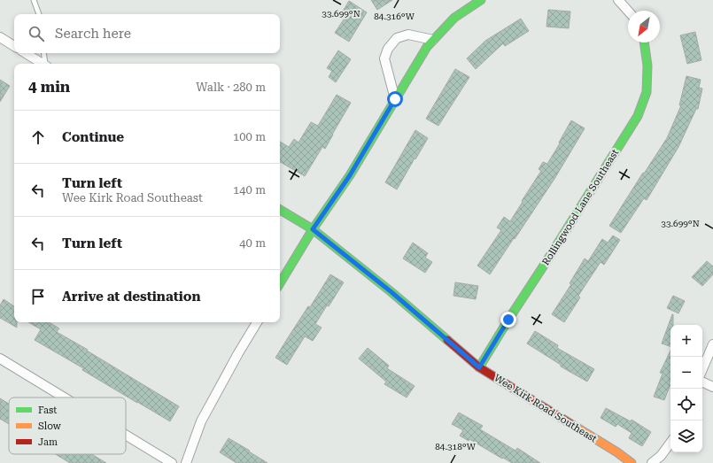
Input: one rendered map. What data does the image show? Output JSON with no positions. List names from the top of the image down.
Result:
{
  "streets": {
    "street": ["Rollingwood Lane Southeast", "Wee Kirk Road Southeast"]
  },
  "crossings": [
    ["Rollingwood Lane Southeast", "Wee Kirk Road Southeast"]
  ],
  "legend": ["Fast", "Slow", "Jam"],
  "north": "bottom left",
  "page": {
    "search": "Search here",
    "heading": ["4 min", "Walk · 280 m"],
    "list": [
      ["Continue", "100 m"],
      ["Turn left", "Wee Kirk Road Southeast", "140 m"],
      ["Turn left", "40 m"],
      "Arrive at destination"
    ],
    "map_buttons": ["+", "−"]
  },
  "coordinates": ["33.699°N", "84.316°W", "84.318°W"]
}
